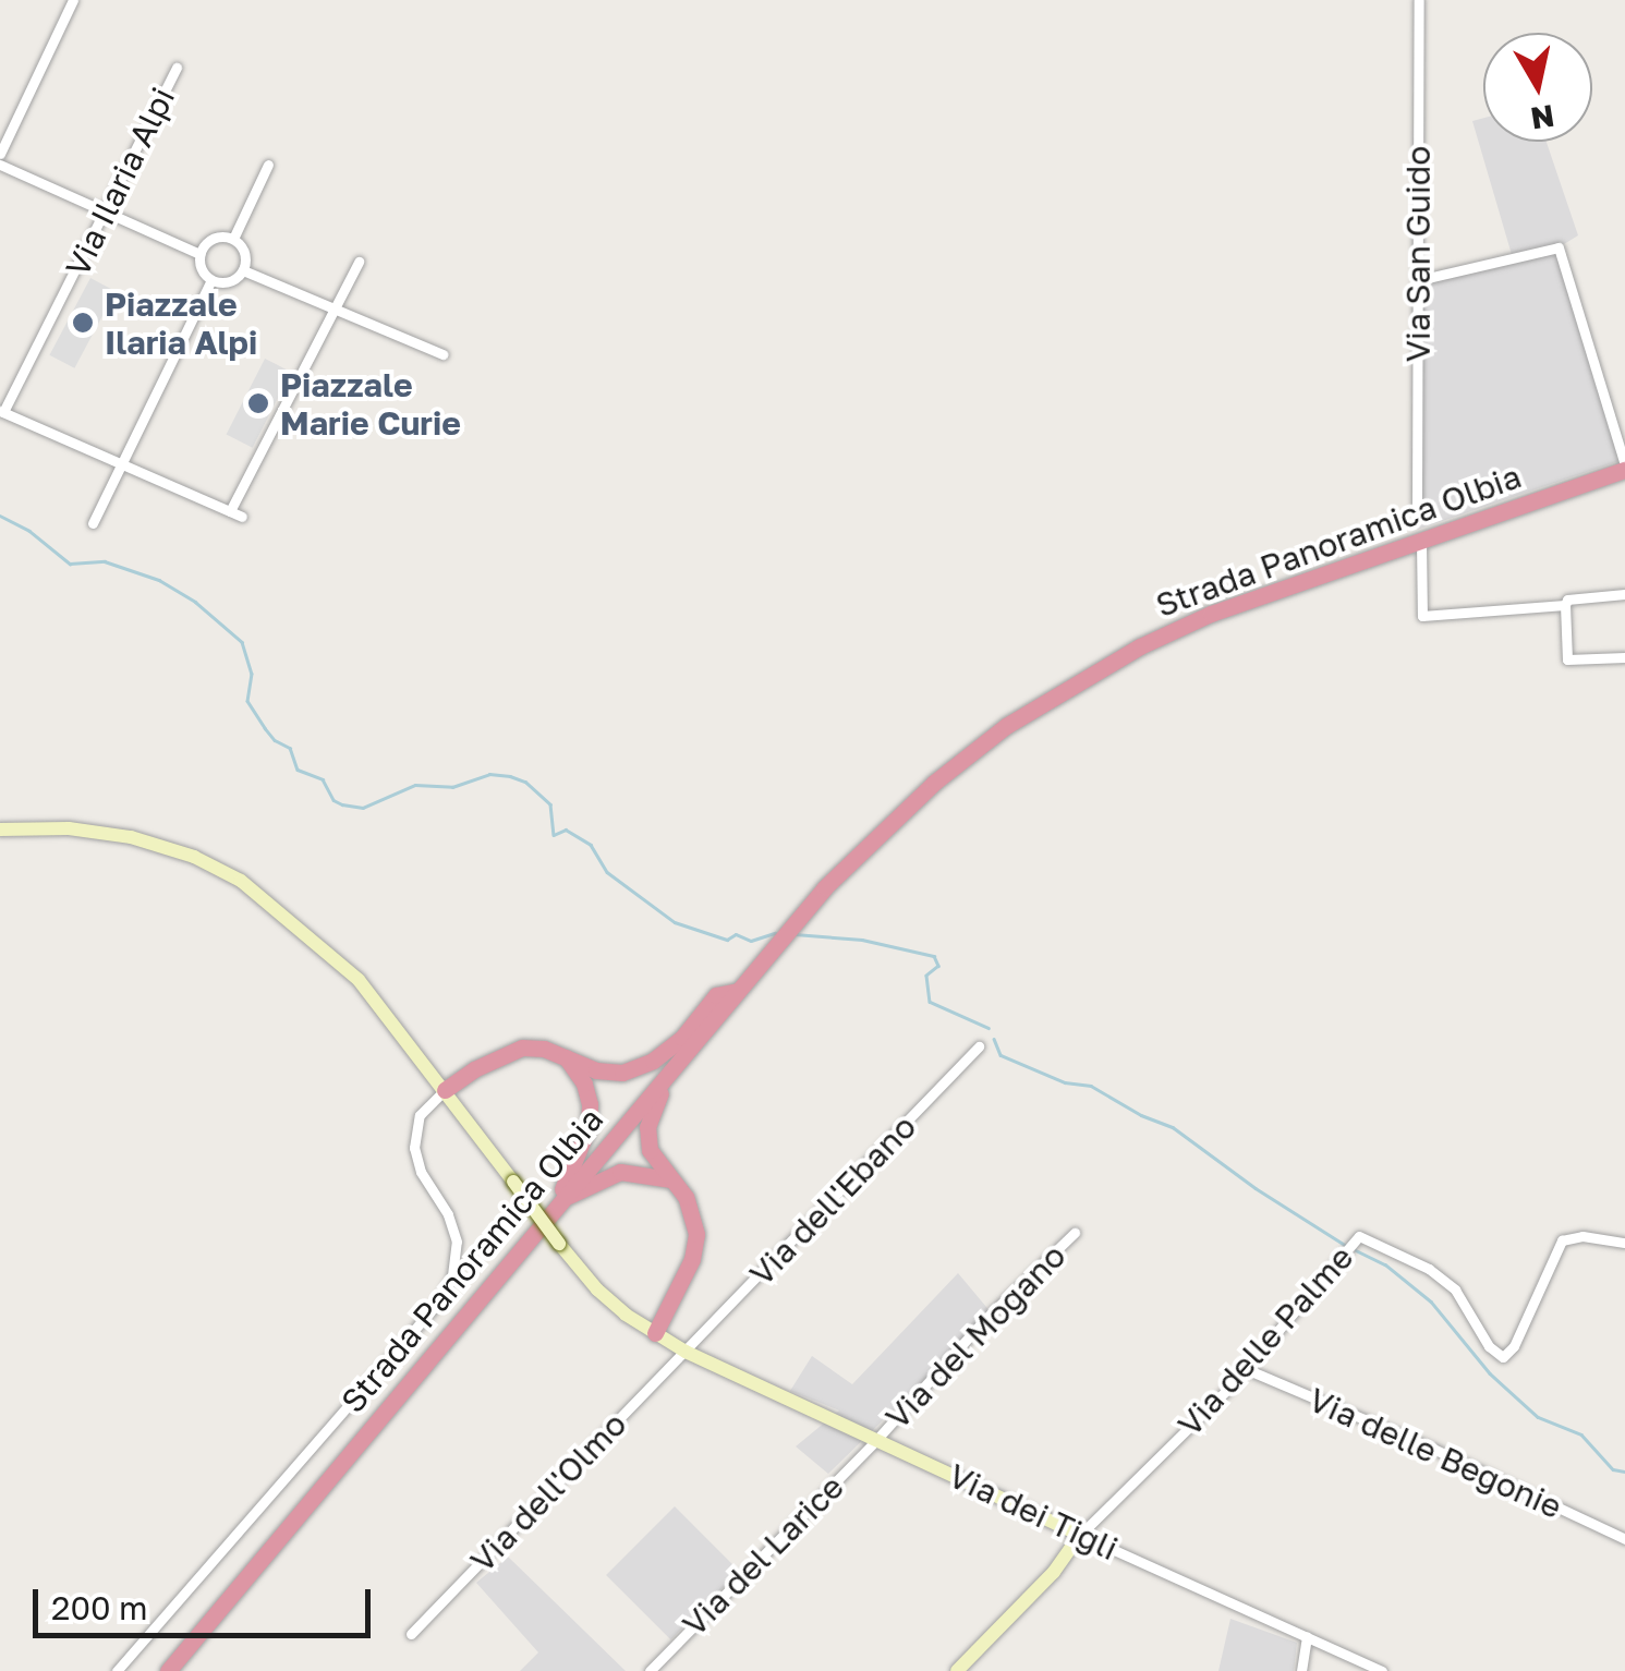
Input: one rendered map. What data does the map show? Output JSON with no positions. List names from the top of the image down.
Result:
{
  "streets": {
    "highway": ["Strada Panoramica Olbia"],
    "street": [
      "Via Ilaria Alpi",
      "Via San Guido",
      "Via dell'Ebano",
      "Via del Mogano",
      "Via delle Palme",
      "Via delle Begonie",
      "Via dell'Olmo",
      "Via dei Tigli",
      "Via del Larice"
    ]
  },
  "crossings": [
    ["Via dell'Ebano", "Via dell'Olmo"],
    ["Via dell'Ebano", "Via dei Tigli"],
    ["Via del Mogano", "Via dei Tigli"],
    ["Via del Mogano", "Via del Larice"],
    ["Via delle Palme", "Via delle Begonie"],
    ["Via delle Palme", "Via dei Tigli"],
    ["Via dell'Olmo", "Via dei Tigli"],
    ["Via dei Tigli", "Via del Larice"]
  ],
  "places": ["Piazzale Ilaria Alpi", "Piazzale Marie Curie"],
  "scale_bar": "200 m",
  "north": "bottom"
}
